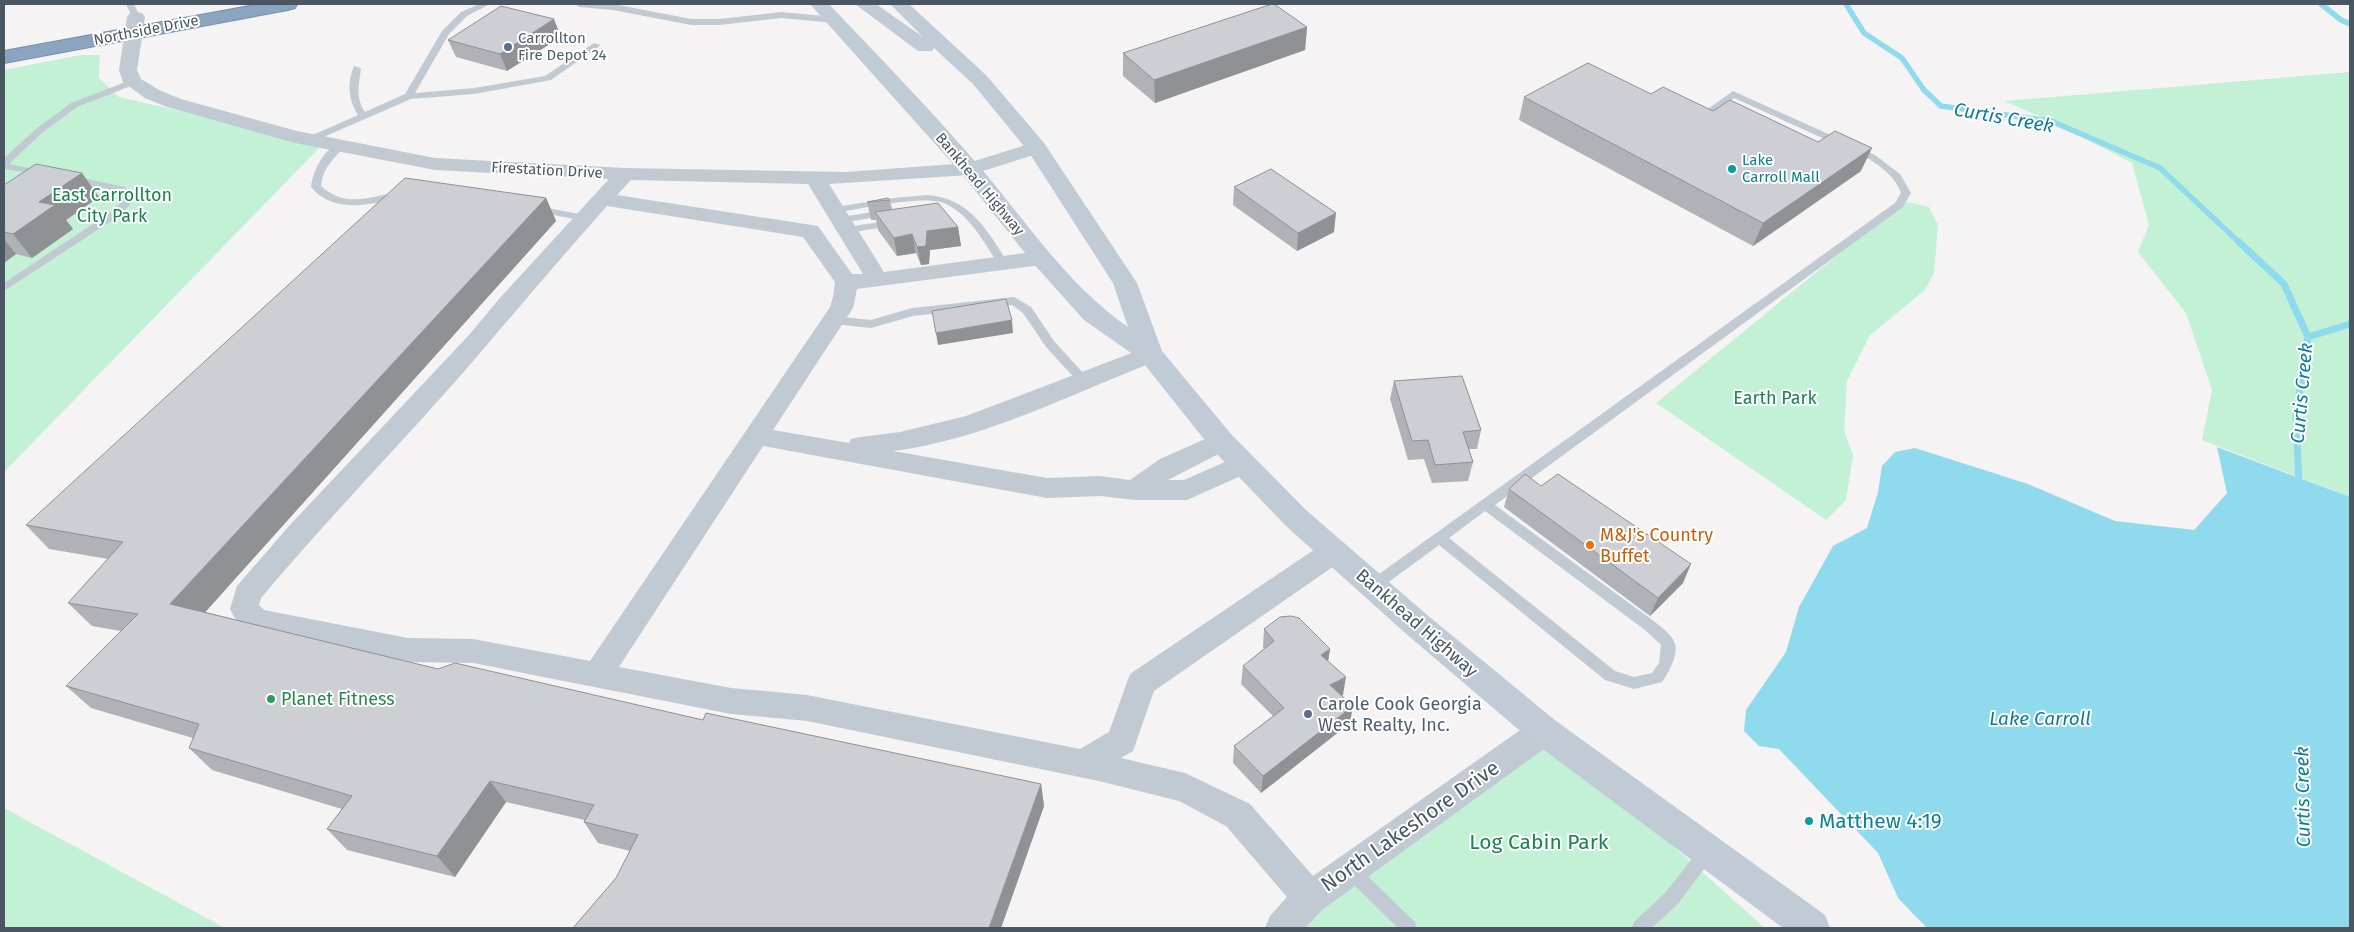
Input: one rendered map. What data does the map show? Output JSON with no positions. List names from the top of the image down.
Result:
{
  "streets": {
    "highway": ["Northside Drive"],
    "main road": ["Bankhead Highway"],
    "street": ["Firestation Drive", "North Lakeshore Drive"]
  },
  "crossings": [
    ["Firestation Drive", "Bankhead Highway"],
    ["Bankhead Highway", "North Lakeshore Drive"]
  ],
  "water": ["Curtis Creek", "Lake Carroll"],
  "parks": ["East Carrollton City Park", "Earth Park", "Log Cabin Park"],
  "places": [
    "Carrollton Fire Depot 24",
    "Lake Carroll Mall",
    "M&J's Country Buffet",
    "Planet Fitness",
    "Carole Cook Georgia West Realty, Inc.",
    "Matthew 4:19"
  ]
}
